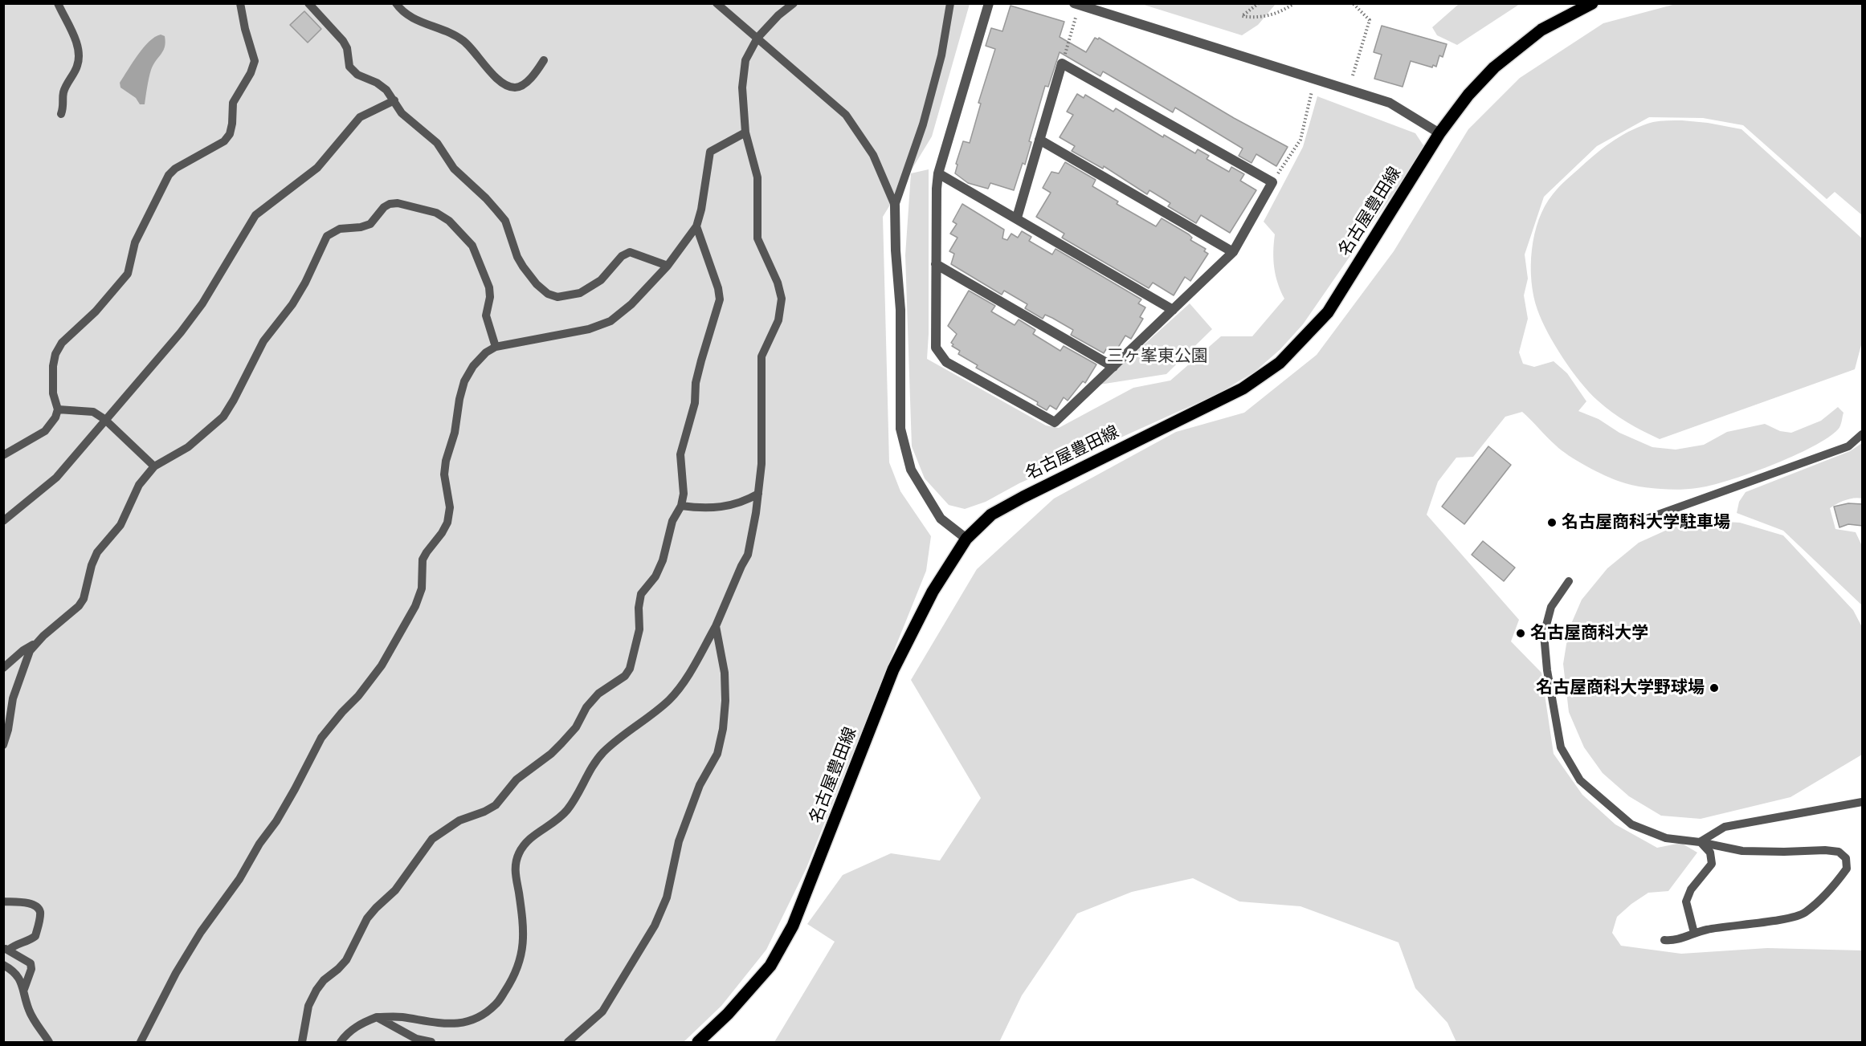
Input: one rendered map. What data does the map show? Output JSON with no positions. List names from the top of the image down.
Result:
{
  "streets": {
    "main road": ["名古屋豊田線"]
  },
  "parks": ["三ヶ峯東公園"],
  "places": ["名古屋商科大学駐車場", "名古屋商科大学", "名古屋商科大学野球場"]
}
